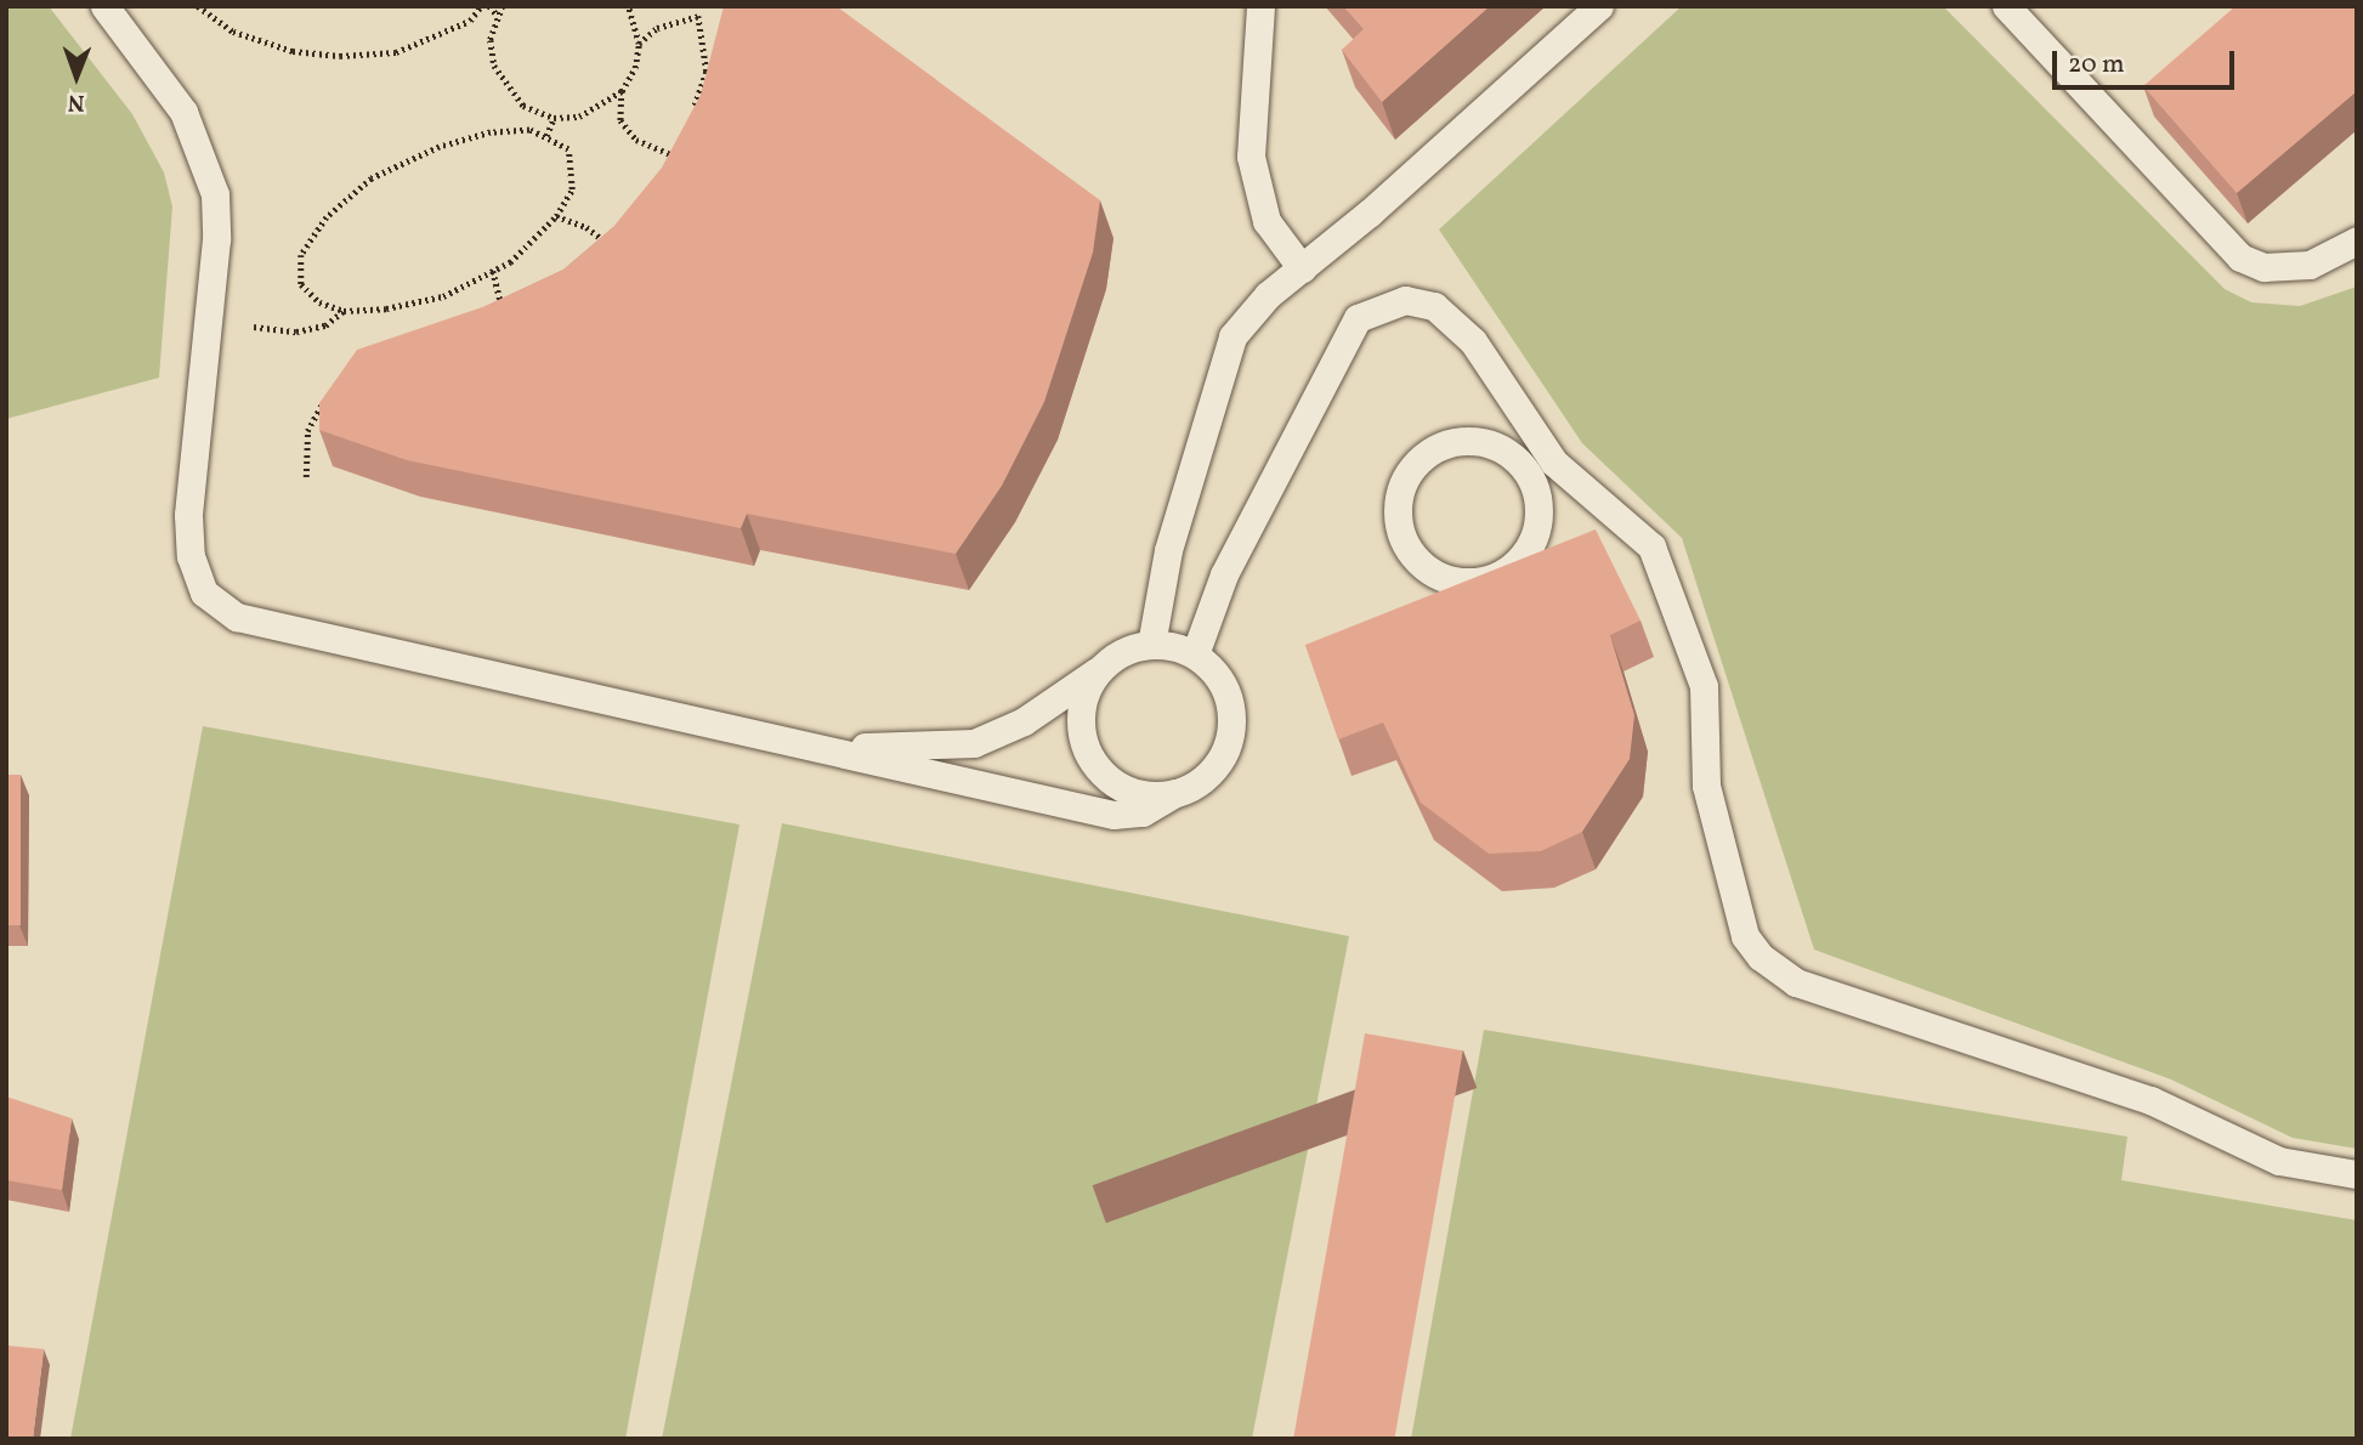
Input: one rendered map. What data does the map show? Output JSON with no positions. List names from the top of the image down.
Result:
{
  "scale_bar": "20 m",
  "north": "bottom"
}
